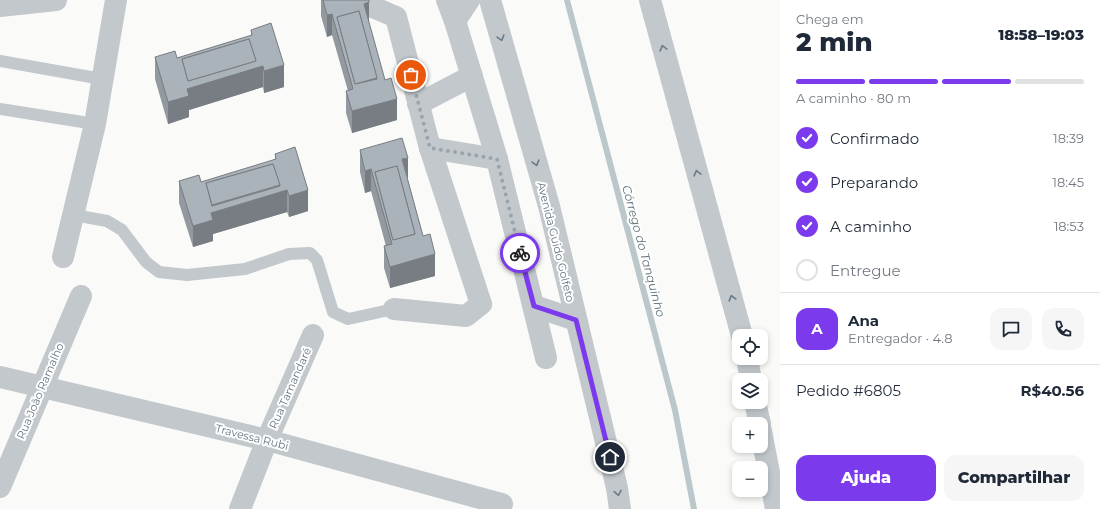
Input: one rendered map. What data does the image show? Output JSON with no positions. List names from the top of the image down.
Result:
{
  "streets": {
    "street": [
      "Avenida Guido Golfeto",
      "Rua Tamandaré",
      "Rua João Ramalho",
      "Travessa Rubi"
    ]
  },
  "crossings": [
    ["Rua Tamandaré", "Travessa Rubi"],
    ["Rua João Ramalho", "Travessa Rubi"]
  ],
  "water": ["Córrego do Tanquinho"],
  "page": {
    "heading": ["2 min", "Chega em", "18:58–19:03"],
    "panel": [
      "Ana",
      "Entregador · 4.8",
      "Pedido #6805",
      "R$40.56"
    ],
    "bar": "A caminho · 80 m",
    "list": [
      ["Confirmado", "18:39"],
      ["Preparando", "18:45"],
      ["A caminho", "18:53"],
      "Entregue"
    ],
    "round": "A",
    "map_buttons": ["+", "−"],
    "buttons": ["Ajuda", "Compartilhar"]
  }
}
